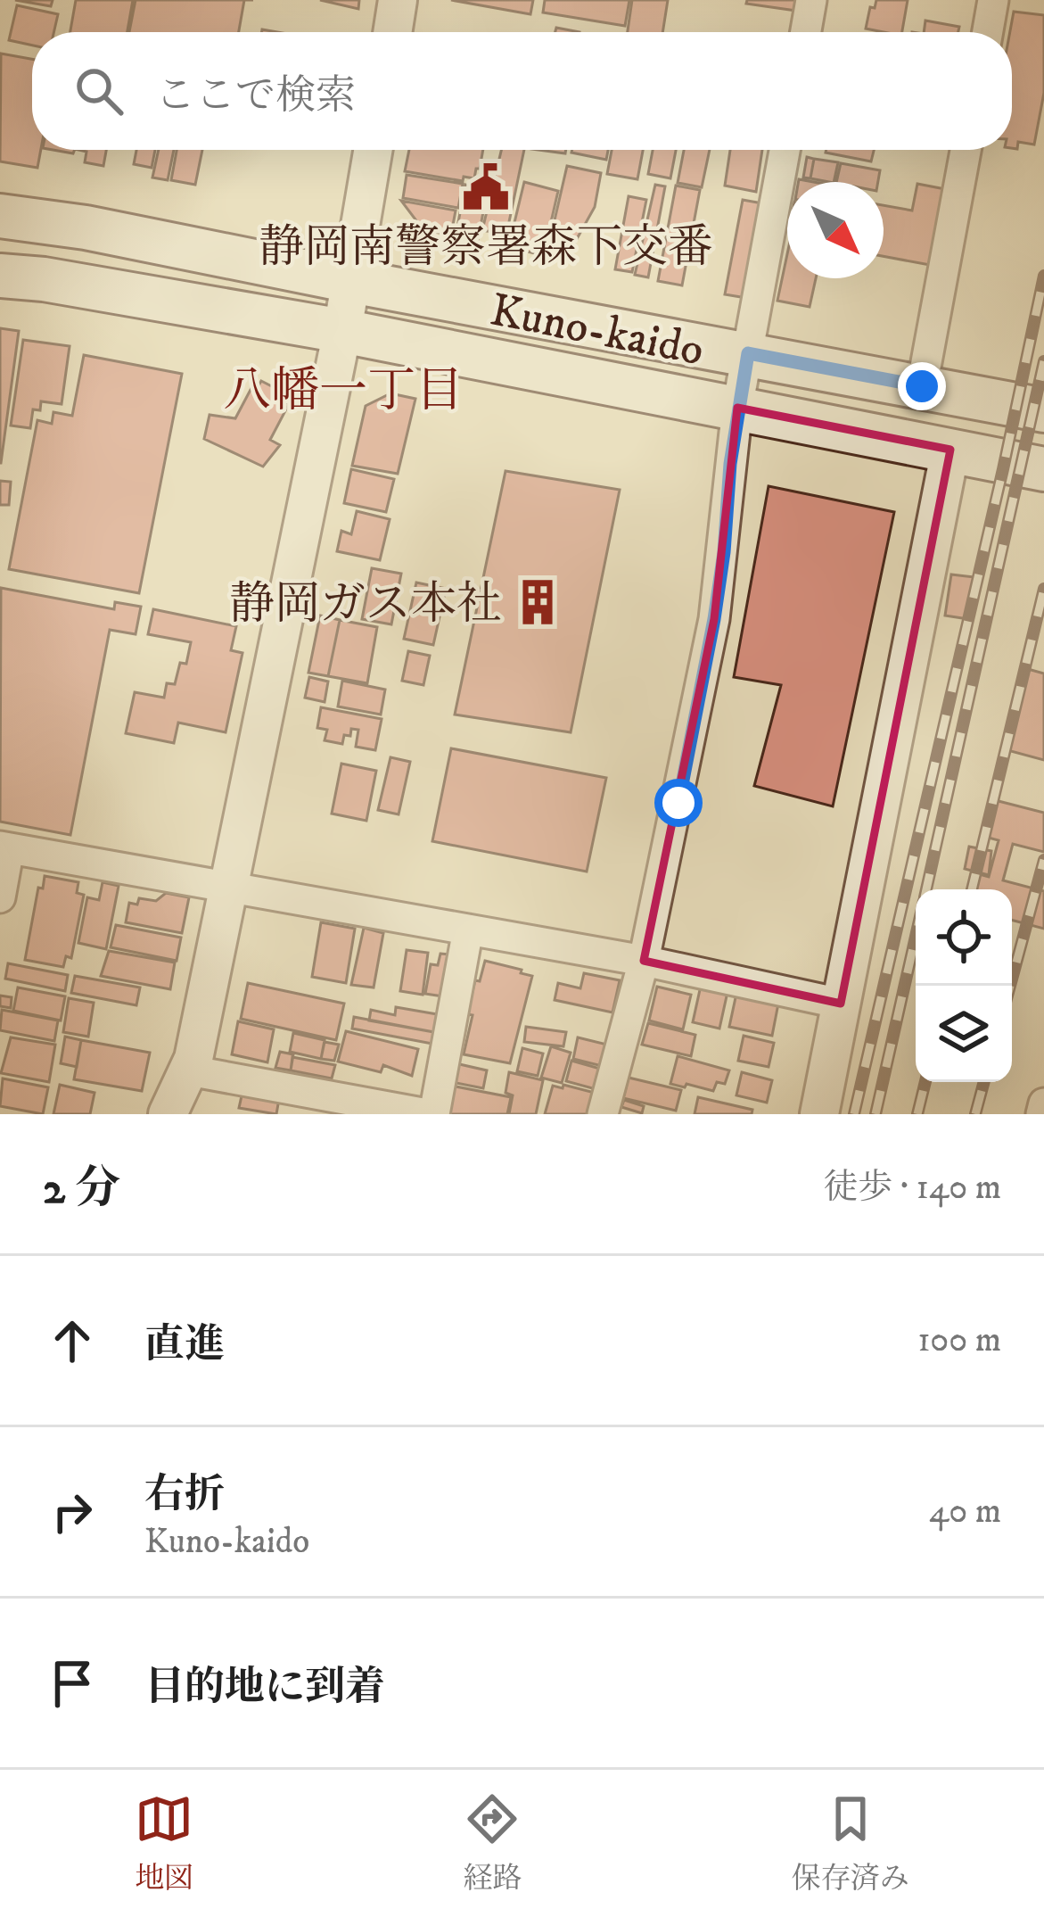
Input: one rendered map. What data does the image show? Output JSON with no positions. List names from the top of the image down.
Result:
{
  "streets": {
    "main road": ["Kuno-kaido"]
  },
  "districts": ["八幡一丁目"],
  "places": {
    "public building": ["静岡南警察署森下交番"],
    "building": ["静岡ガス本社"]
  },
  "north": "bottom right",
  "page": {
    "search": "ここで検索",
    "heading": ["2 分", "徒歩 · 140 m"],
    "list": [
      ["直進", "100 m"],
      ["右折", "Kuno-kaido", "40 m"],
      "目的地に到着"
    ],
    "nav": ["地図", "経路", "保存済み"]
  }
}
